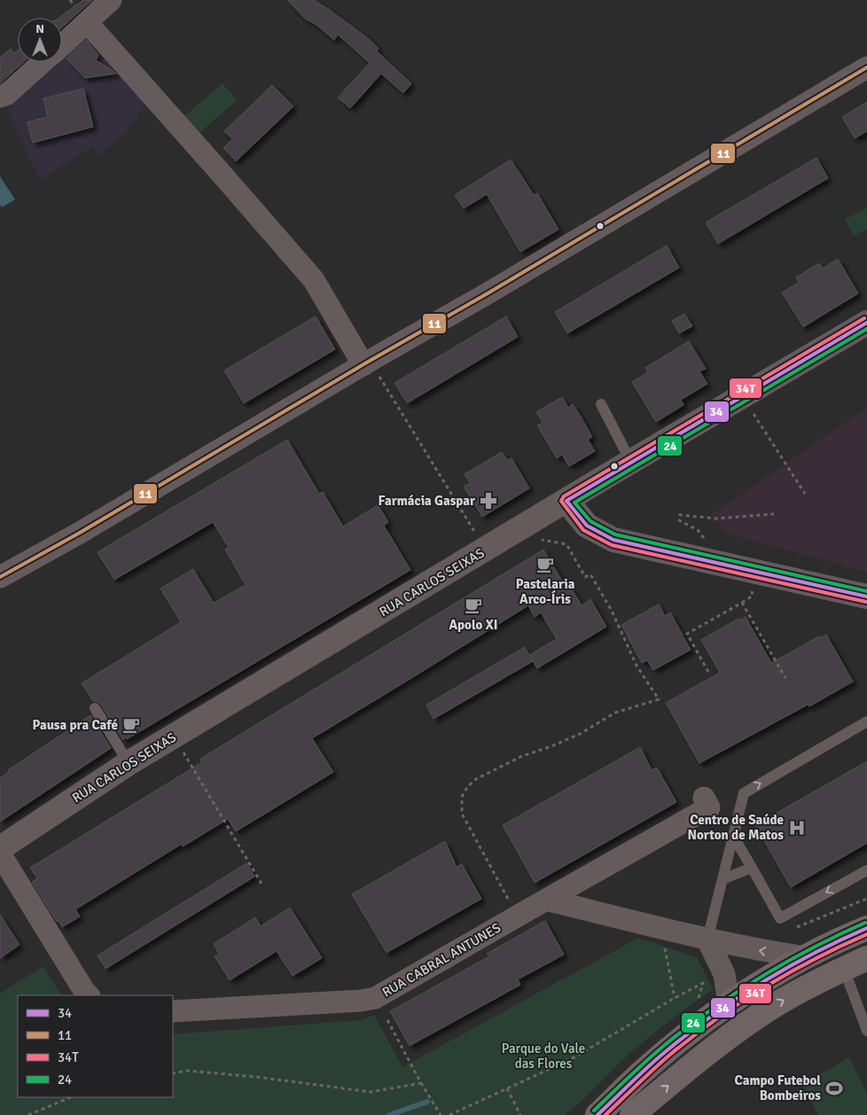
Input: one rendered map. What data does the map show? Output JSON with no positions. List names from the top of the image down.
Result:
{
  "streets": {
    "street": ["RUA CARLOS SEIXAS", "RUA CABRAL ANTUNES"]
  },
  "parks": ["Parque do Vale das Flores"],
  "places": {
    "pharmacy": ["Farmácia Gaspar"],
    "cafe": ["Pastelaria Arco-Íris", "Apolo XI", "Pausa pra Café"],
    "hospital": ["Centro de Saúde Norton de Matos"],
    "sports": ["Campo Futebol Bombeiros"]
  },
  "lines": [
    "transit line 11",
    "transit line 34T",
    "transit line 34",
    "transit line 24"
  ],
  "legend": [
    "34",
    "11",
    "34T",
    "24"
  ],
  "north": "top"
}
